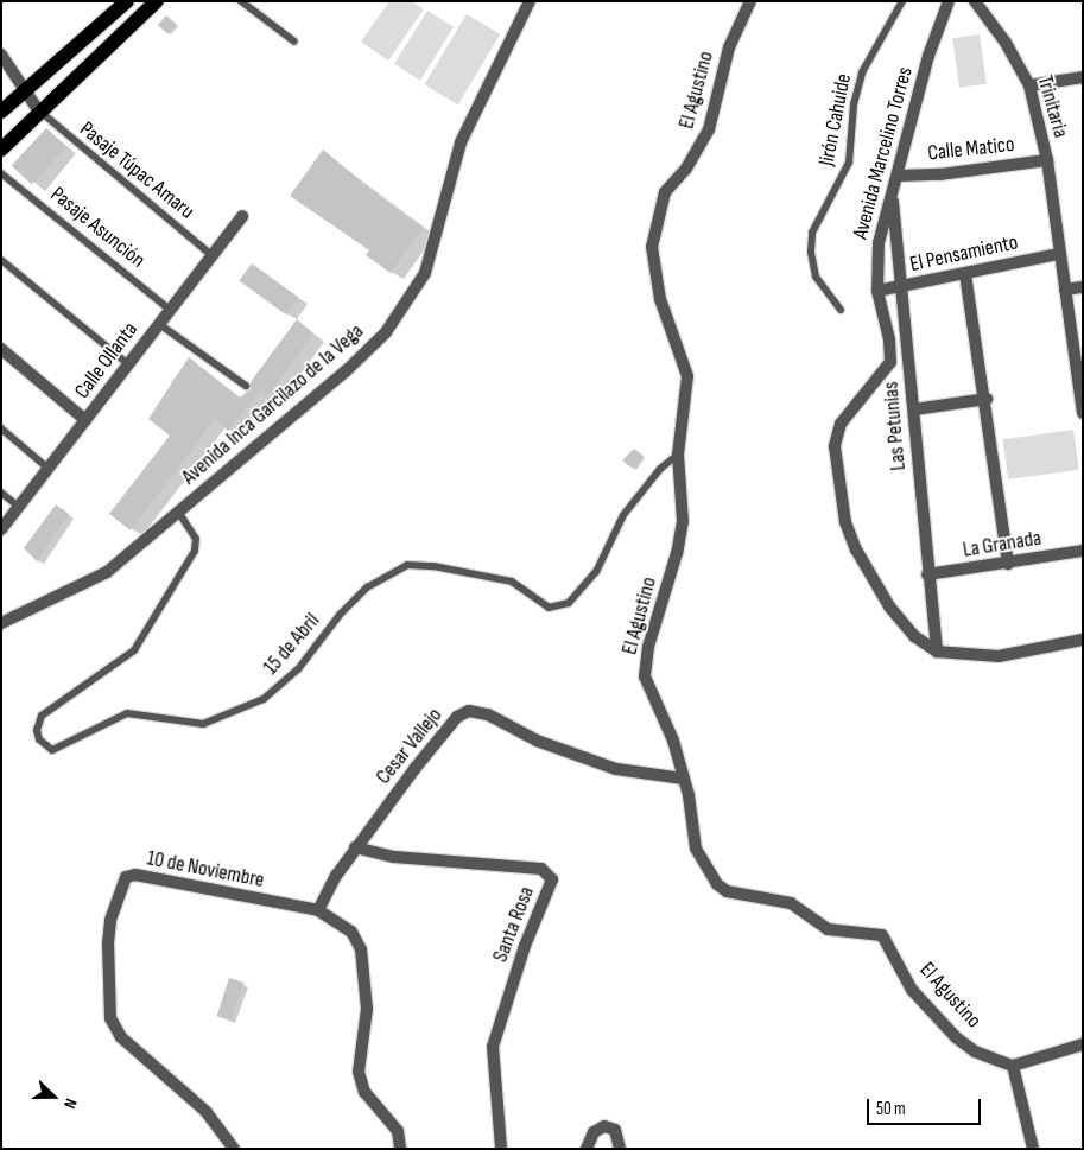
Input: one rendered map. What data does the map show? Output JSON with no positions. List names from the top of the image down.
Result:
{
  "streets": {
    "street": [
      "El Agustino",
      "Trinitaria",
      "Calle Matico",
      "Avenida Marcelino Torres",
      "El Pensamiento",
      "Calle Ollanta",
      "Avenida Inca Garcilazo de la Vega",
      "Las Petunias",
      "La Granada",
      "Cesar Vallejo",
      "10 de Noviembre",
      "Santa Rosa"
    ],
    "lane": [
      "Jirón Cahuide",
      "Pasaje Túpac Amaru",
      "Pasaje Asunción",
      "15 de Abril"
    ]
  },
  "crossings": [
    ["El Agustino", "15 de Abril"],
    ["El Agustino", "Cesar Vallejo"],
    ["Trinitaria", "Calle Matico"],
    ["Trinitaria", "El Pensamiento"],
    ["Calle Matico", "Avenida Marcelino Torres"],
    ["Avenida Marcelino Torres", "El Pensamiento"],
    ["Avenida Marcelino Torres", "Las Petunias"],
    ["Pasaje Túpac Amaru", "Calle Ollanta"],
    ["Pasaje Asunción", "Calle Ollanta"],
    ["El Pensamiento", "Las Petunias"],
    ["Avenida Inca Garcilazo de la Vega", "15 de Abril"],
    ["Las Petunias", "La Granada"],
    ["Cesar Vallejo", "10 de Noviembre"],
    ["Cesar Vallejo", "Santa Rosa"]
  ],
  "scale_bar": "50 m",
  "north": "right"
}
